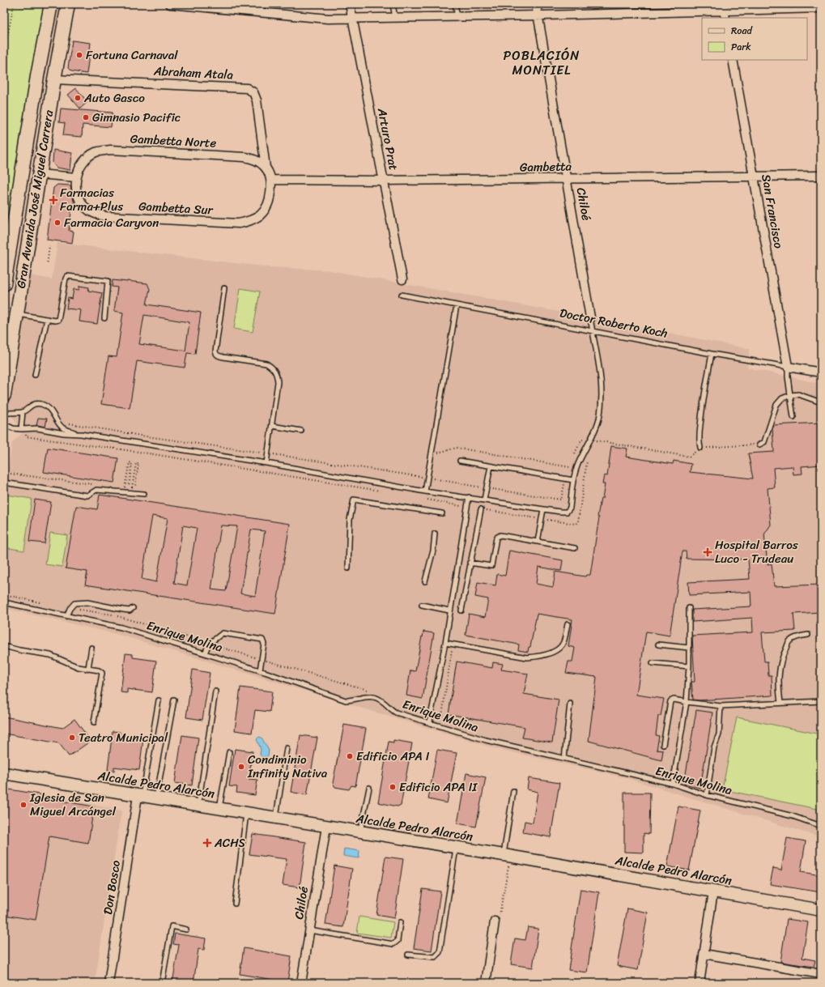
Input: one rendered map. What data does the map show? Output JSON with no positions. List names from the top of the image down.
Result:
{
  "streets": {
    "main road": ["Gran Avenida José Miguel Carrera"],
    "street": [
      "Abraham Atala",
      "Arturo Prat",
      "Gambetta Norte",
      "Gambetta",
      "Chiloé",
      "Gambetta Sur",
      "San Francisco",
      "Doctor Roberto Koch",
      "Alcalde Pedro Alarcón",
      "Don Bosco"
    ],
    "lane": ["Enrique Molina"]
  },
  "crossings": [
    ["Abraham Atala", "Gambetta Norte"],
    ["Abraham Atala", "Gran Avenida José Miguel Carrera"],
    ["Arturo Prat", "Gambetta"],
    ["Gambetta Norte", "Gambetta Sur"],
    ["Gambetta", "Chiloé"],
    ["Gambetta", "Gambetta Sur"],
    ["Gambetta", "San Francisco"],
    ["Chiloé", "Doctor Roberto Koch"],
    ["Chiloé", "Alcalde Pedro Alarcón"],
    ["San Francisco", "Doctor Roberto Koch"],
    ["Alcalde Pedro Alarcón", "Don Bosco"]
  ],
  "districts": ["POBLACIÓN MONTIEL"],
  "places": {
    "other": [
      "Fortuna Carnaval",
      "Auto Gasco",
      "Gimnasio Pacific",
      "Farmacia Caryvon",
      "Teatro Municipal",
      "Edificio APA I",
      "Condiminio Infinity Nativa",
      "Edificio APA II",
      "Iglesia de San Miguel Arcángel"
    ],
    "health": ["Farmacias Farma+Plus", "Hospital Barros Luco - Trudeau", "ACHS"]
  },
  "legend": ["Road", "Park"]
}
